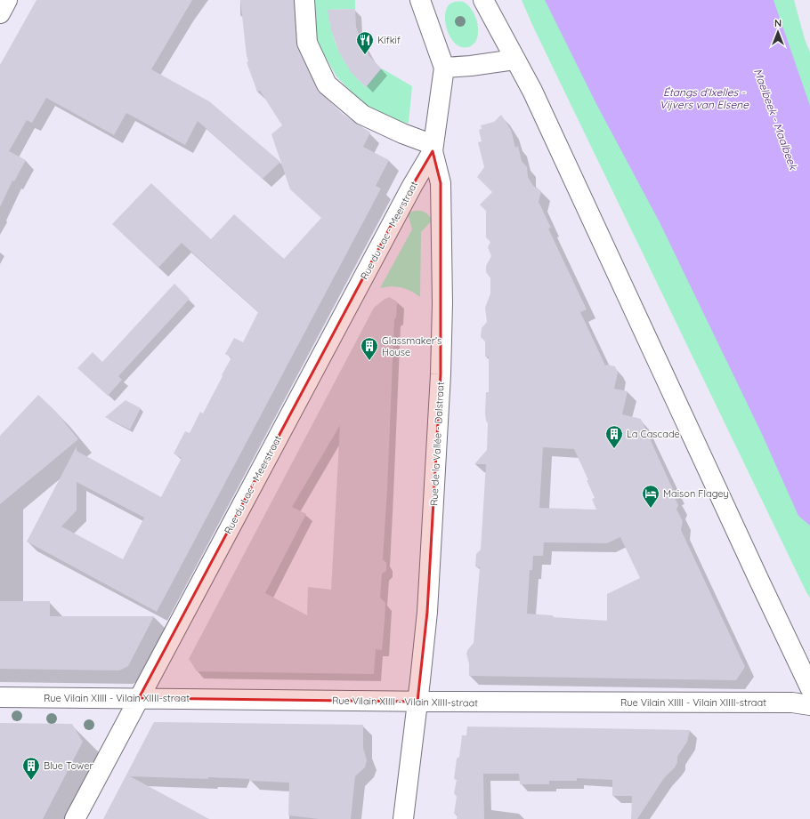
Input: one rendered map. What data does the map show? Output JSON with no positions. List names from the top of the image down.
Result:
{
  "streets": {
    "street": ["Rue du Lac - Meerstraat", "Rue de la Vallée - Dalstraat", "Rue Vilain XIIII - Vilain XIIII-straat"]
  },
  "crossings": [
    ["Rue du Lac - Meerstraat", "Rue de la Vallée - Dalstraat"],
    ["Rue du Lac - Meerstraat", "Rue Vilain XIIII - Vilain XIIII-straat"],
    ["Rue de la Vallée - Dalstraat", "Rue Vilain XIIII - Vilain XIIII-straat"]
  ],
  "water": ["Étangs d'Ixelles - Vijvers van Elsene", "Maelbeek - Maalbeek"],
  "places": {
    "restaurant": ["Kifkif"],
    "building": ["Glassmaker’s House", "La Cascade", "Blue Tower"],
    "hotel": ["Maison Flagey"]
  },
  "north": "top"
}
